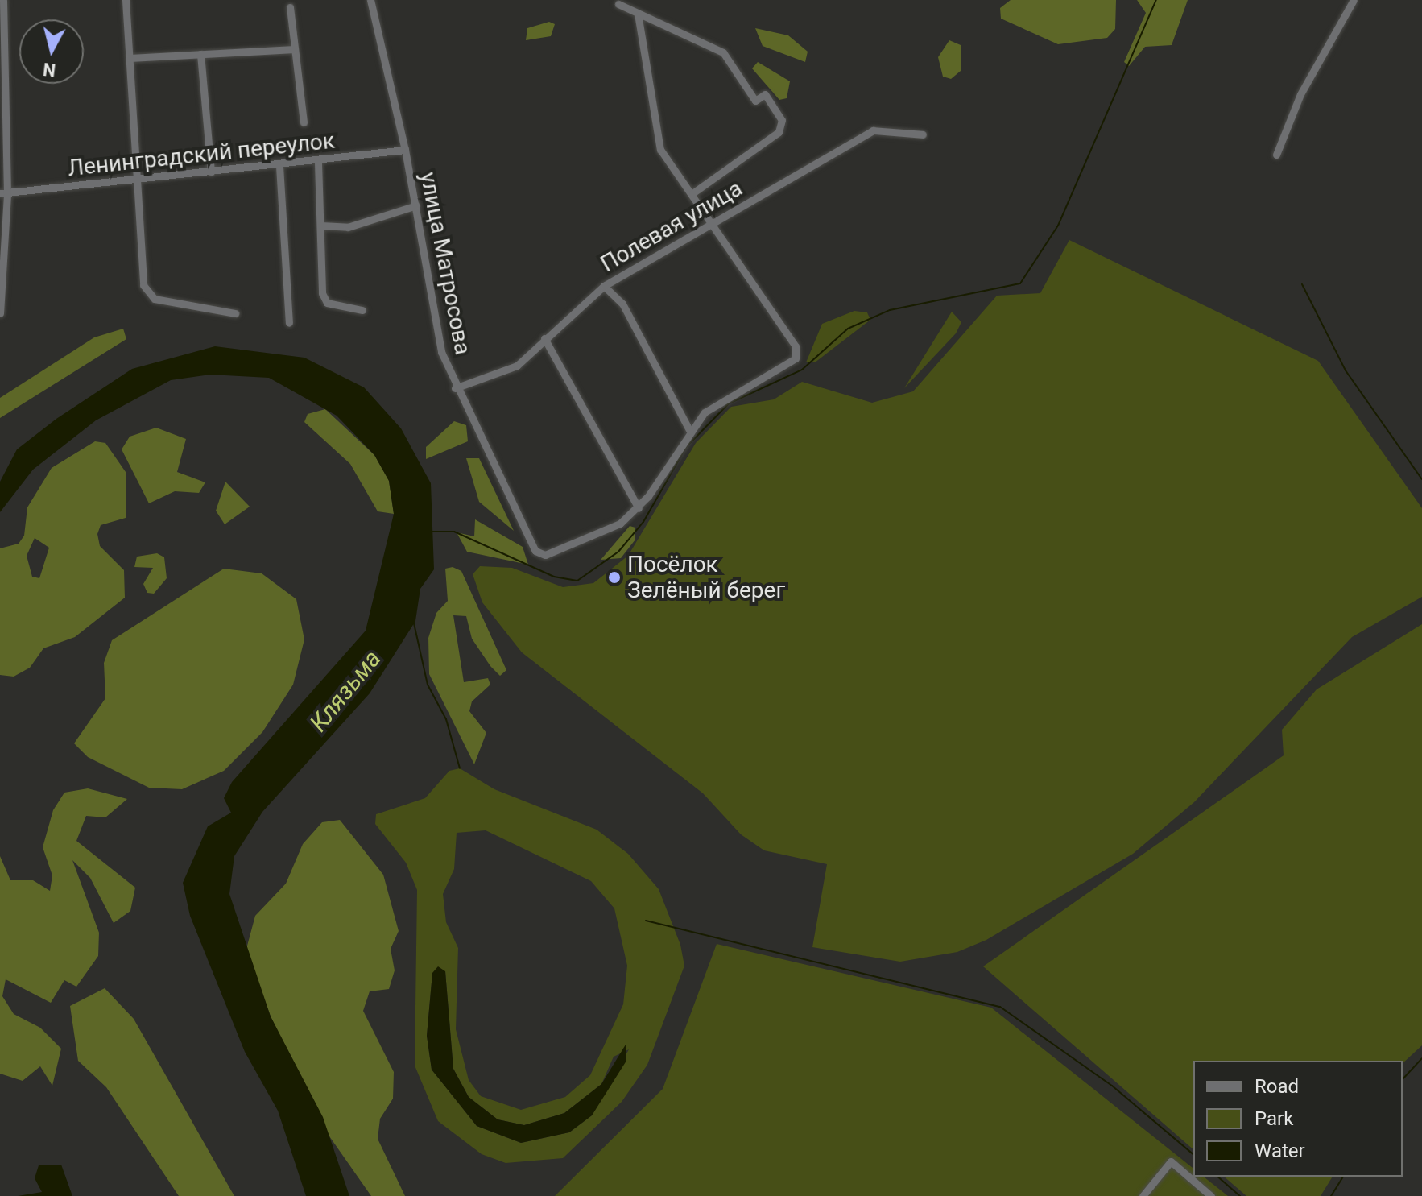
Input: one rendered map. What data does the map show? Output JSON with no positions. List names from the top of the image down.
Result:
{
  "streets": {
    "street": ["Ленинградский переулок", "Полевая улица", "улица Матросова"]
  },
  "crossings": [
    ["Ленинградский переулок", "улица Матросова"],
    ["Полевая улица", "улица Матросова"]
  ],
  "water": ["Клязьма"],
  "places": ["Посёлок Зелёный берег"],
  "legend": ["Road", "Park", "Water"],
  "north": "bottom"
}
